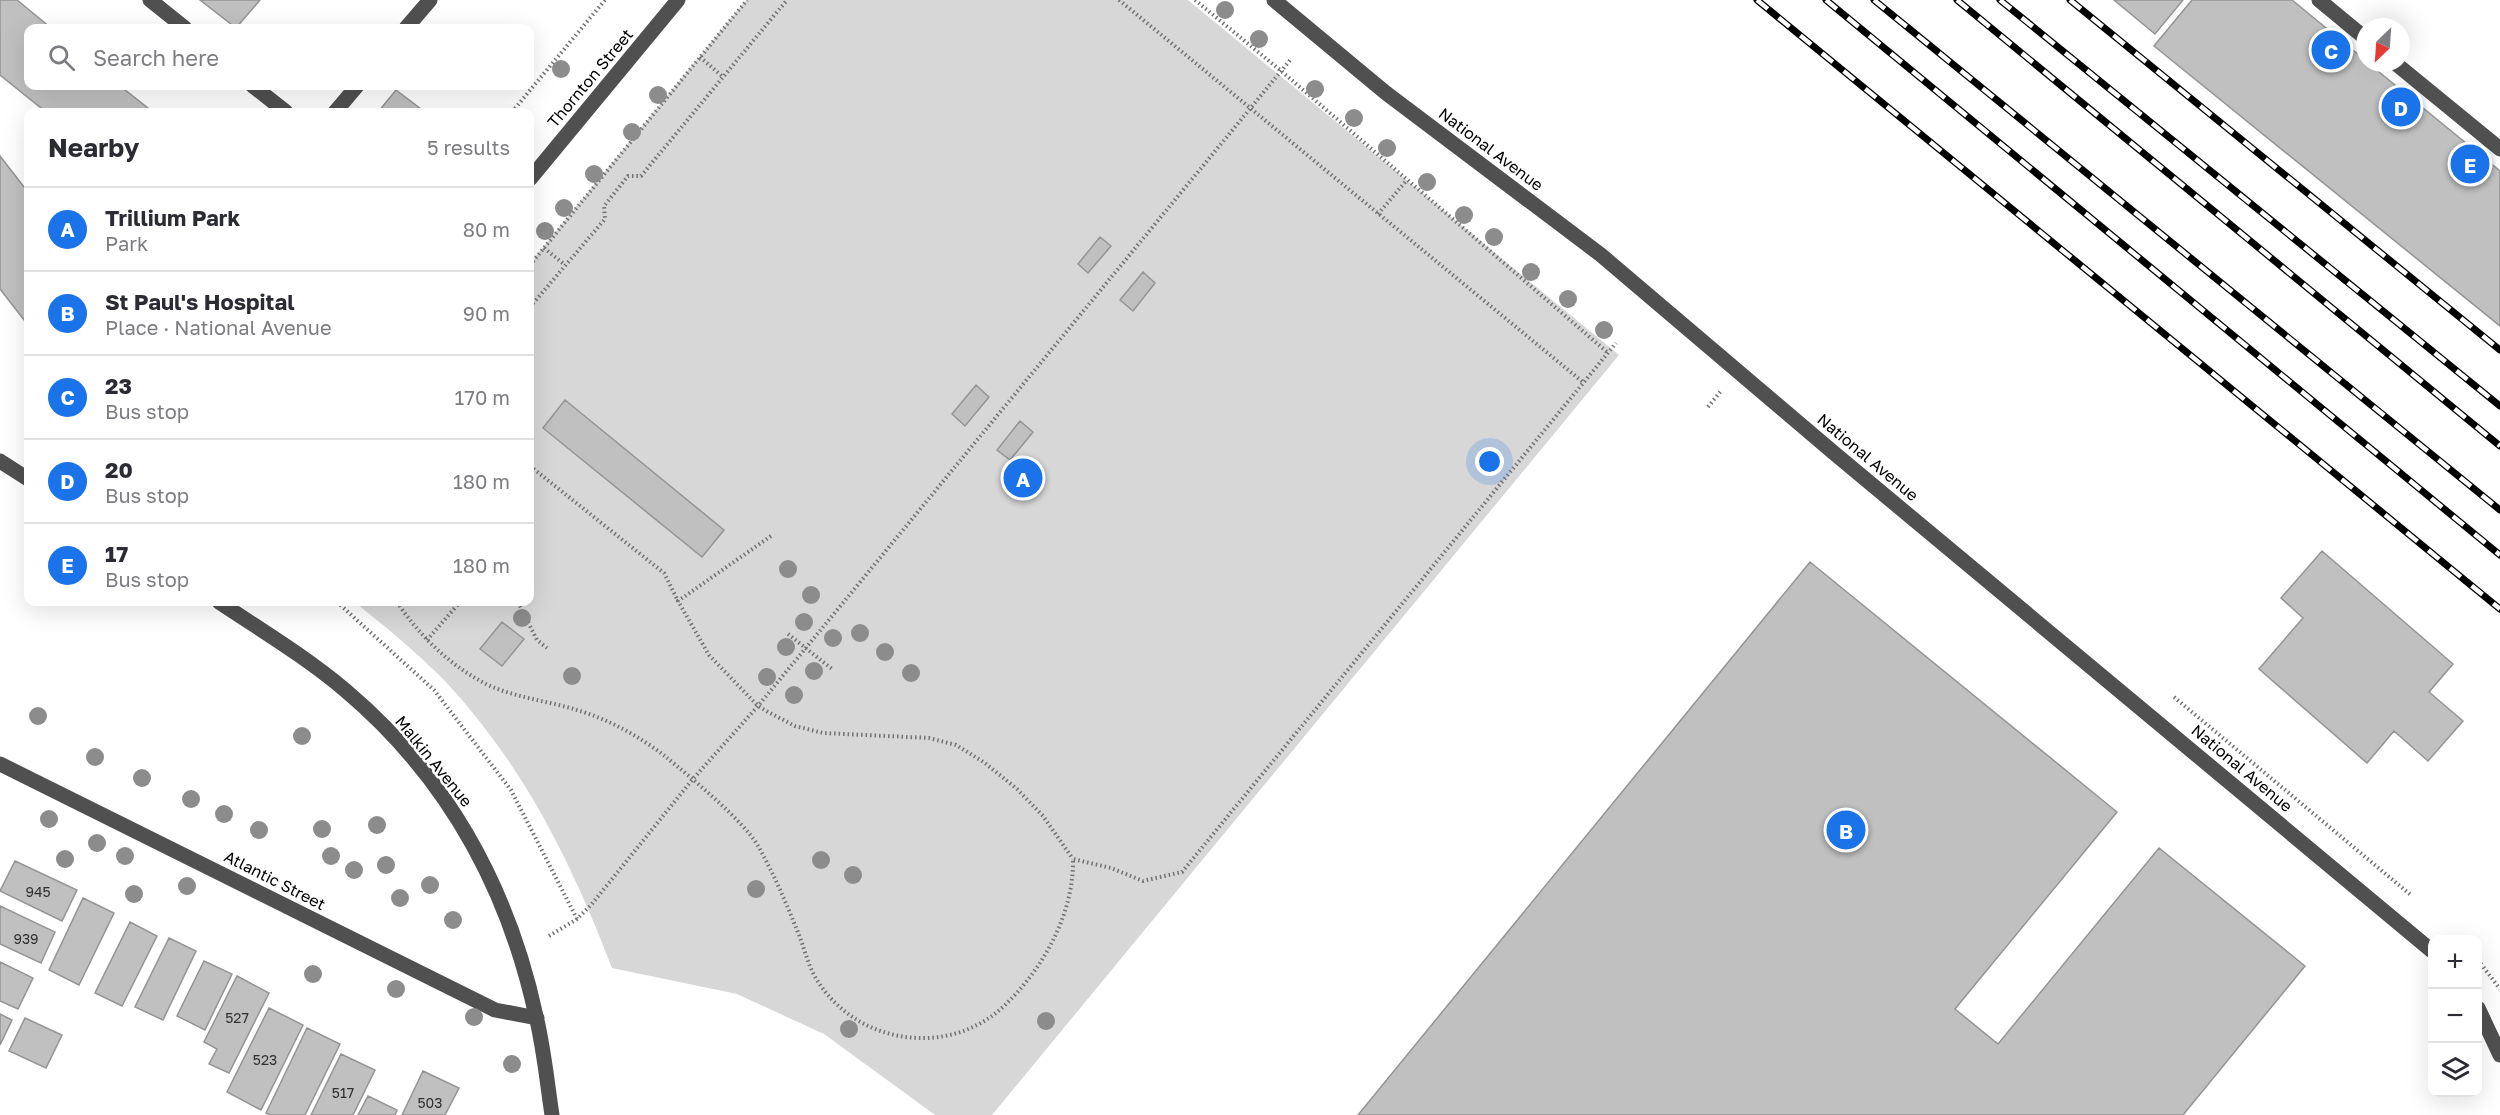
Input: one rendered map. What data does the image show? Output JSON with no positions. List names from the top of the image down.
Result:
{
  "streets": {
    "street": [
      "Thornton Street",
      "National Avenue",
      "Malkin Avenue",
      "Atlantic Street"
    ]
  },
  "crossings": [
    ["Malkin Avenue", "Atlantic Street"]
  ],
  "house_numbers": [
    "945",
    "939",
    "527",
    "523",
    "517",
    "503"
  ],
  "north": "bottom left",
  "page": {
    "search": "Search here",
    "pins": [
      "C",
      "D",
      "E",
      "A",
      "B"
    ],
    "heading": ["Nearby", "5 results"],
    "list": [
      {
        "mark": "A",
        "name": "Trillium Park",
        "note": "Park",
        "value": "80 m"
      },
      {
        "mark": "B",
        "name": "St Paul's Hospital",
        "note": "Place · National Avenue",
        "value": "90 m"
      },
      {
        "mark": "C",
        "name": "23",
        "note": "Bus stop",
        "value": "170 m"
      },
      {
        "mark": "D",
        "name": "20",
        "note": "Bus stop",
        "value": "180 m"
      },
      {
        "mark": "E",
        "name": "17",
        "note": "Bus stop",
        "value": "180 m"
      }
    ],
    "map_buttons": ["+", "−"]
  }
}
